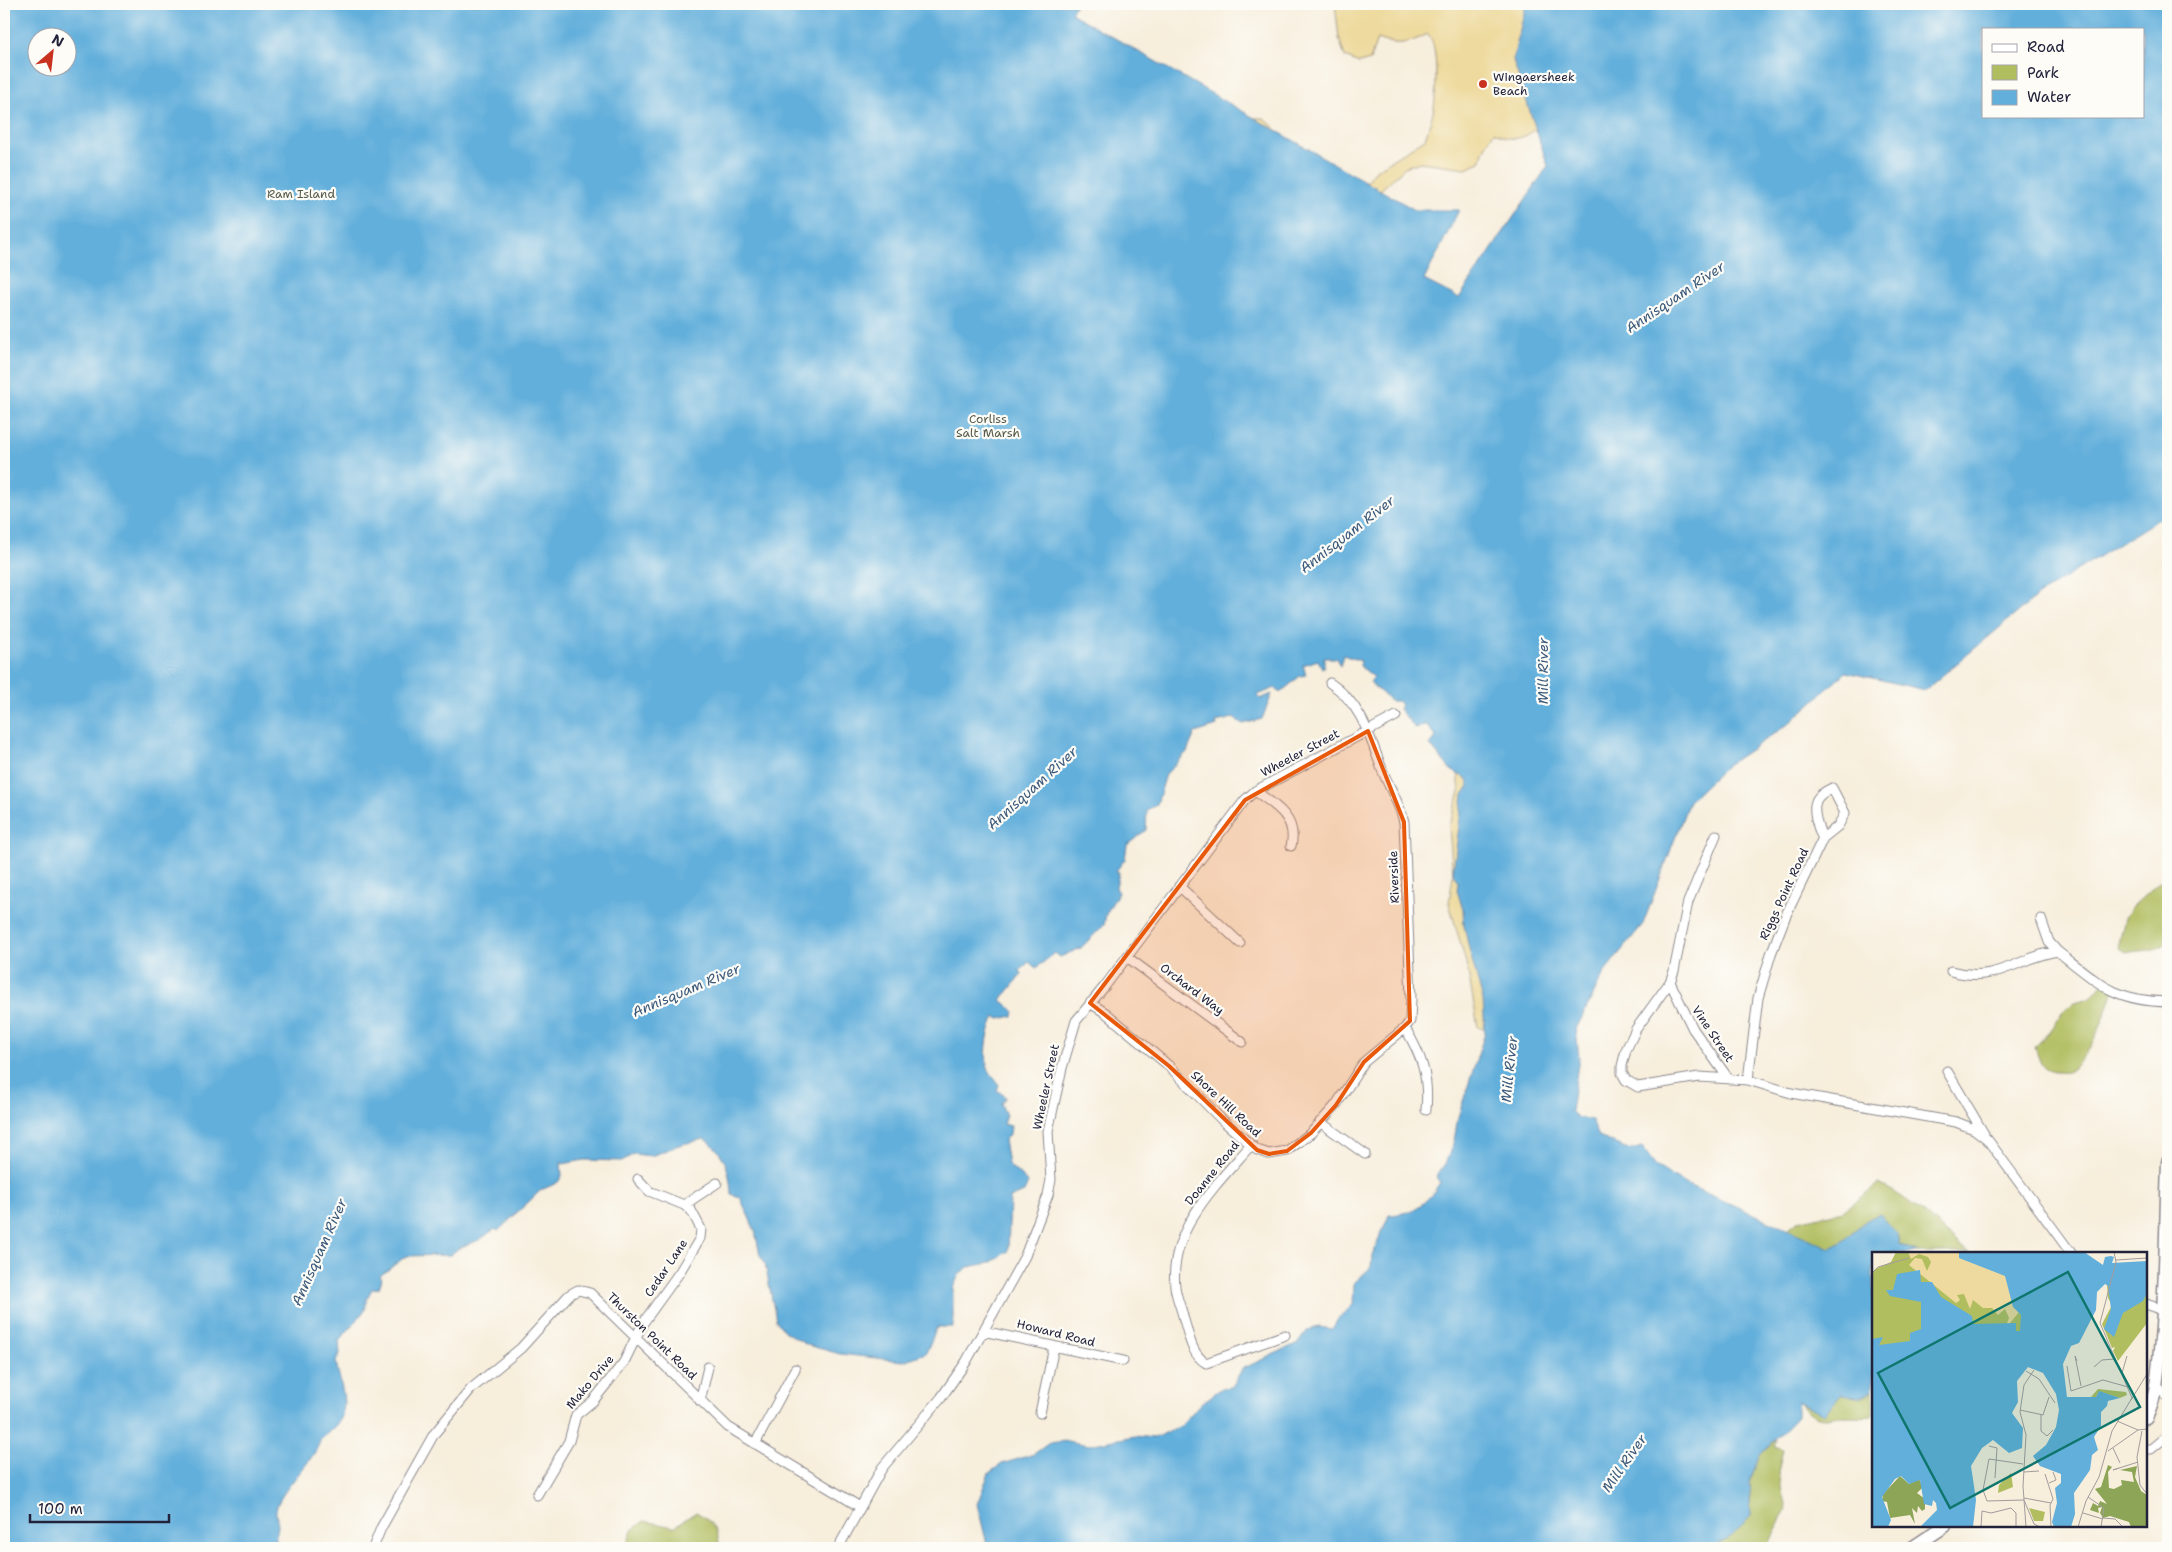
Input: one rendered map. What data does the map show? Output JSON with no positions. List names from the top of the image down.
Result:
{
  "streets": {
    "street": [
      "Wheeler Street",
      "Riverside",
      "Riggs Point Road",
      "Orchard Way",
      "Vine Street",
      "Shore Hill Road",
      "Doanne Road",
      "Cedar Lane",
      "Howard Road",
      "Thurston Point Road",
      "Mako Drive"
    ]
  },
  "crossings": [
    ["Wheeler Street", "Riverside"],
    ["Wheeler Street", "Orchard Way"],
    ["Wheeler Street", "Shore Hill Road"],
    ["Wheeler Street", "Howard Road"],
    ["Wheeler Street", "Thurston Point Road"],
    ["Riverside", "Shore Hill Road"],
    ["Riggs Point Road", "Vine Street"],
    ["Shore Hill Road", "Doanne Road"],
    ["Cedar Lane", "Thurston Point Road"],
    ["Cedar Lane", "Mako Drive"],
    ["Thurston Point Road", "Mako Drive"]
  ],
  "water": ["Annisquam River", "Mill River"],
  "parks": ["Ram Island", "Corliss Salt Marsh"],
  "places": ["Wingaersheek Beach"],
  "legend": ["Road", "Park", "Water"],
  "scale_bar": "100 m",
  "north": "top right"
}
